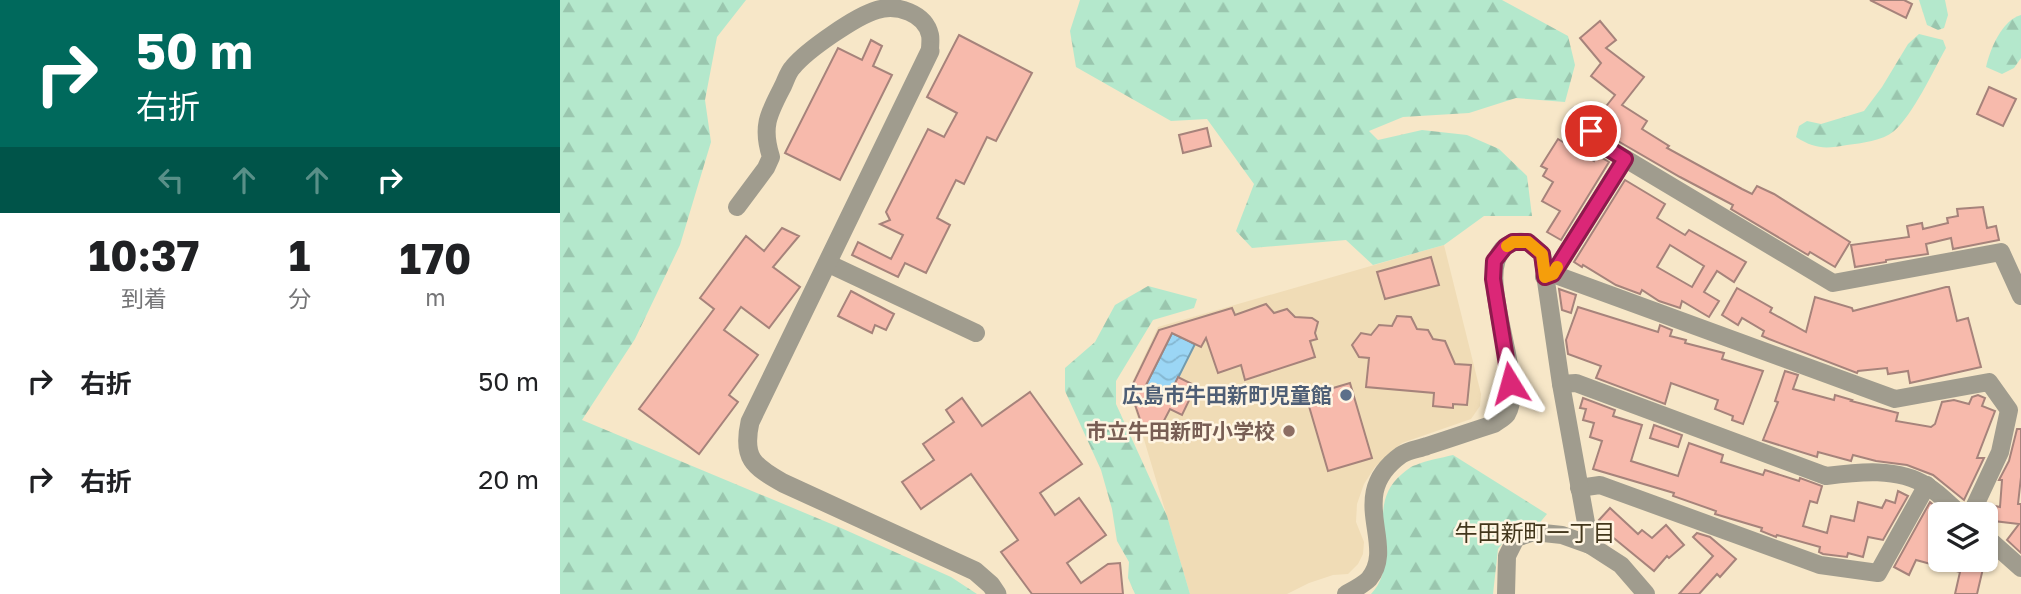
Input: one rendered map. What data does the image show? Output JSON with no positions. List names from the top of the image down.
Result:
{
  "districts": ["牛田新町一丁目"],
  "places": ["広島市牛田新町児童館", "市立牛田新町小学校"],
  "page": {
    "turn": ["50 m", "右折"],
    "eta": [
      "10:37",
      "到着",
      "1",
      "分",
      "170",
      "m"
    ],
    "list": [
      {
        "name": "右折",
        "value": "50 m"
      },
      {
        "name": "右折",
        "value": "20 m"
      }
    ]
  }
}
